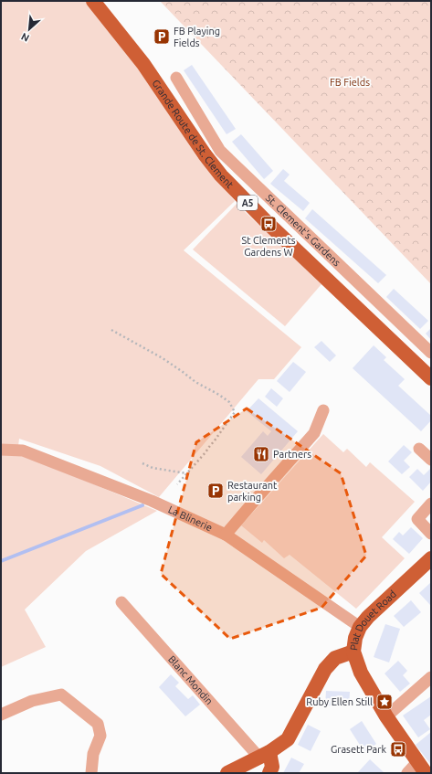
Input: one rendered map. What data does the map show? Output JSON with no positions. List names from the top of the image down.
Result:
{
  "streets": {
    "main road": ["Grande Route de St. Clement", "A5", "Plat Douet Road"],
    "street": ["St. Clement's Gardens", "La Blinerie", "Blanc Mondin"]
  },
  "crossings": [
    ["La Blinerie", "Plat Douet Road"],
    ["Plat Douet Road", "Blanc Mondin"]
  ],
  "parks": ["FB Fields"],
  "places": {
    "parking": ["FB Playing Fields", "Restaurant parking"],
    "bus stop": ["St Clements Gardens W", "Grasett Park"],
    "restaurant": ["Partners"],
    "place": ["Ruby Ellen Still"]
  },
  "north": "bottom left"
}
